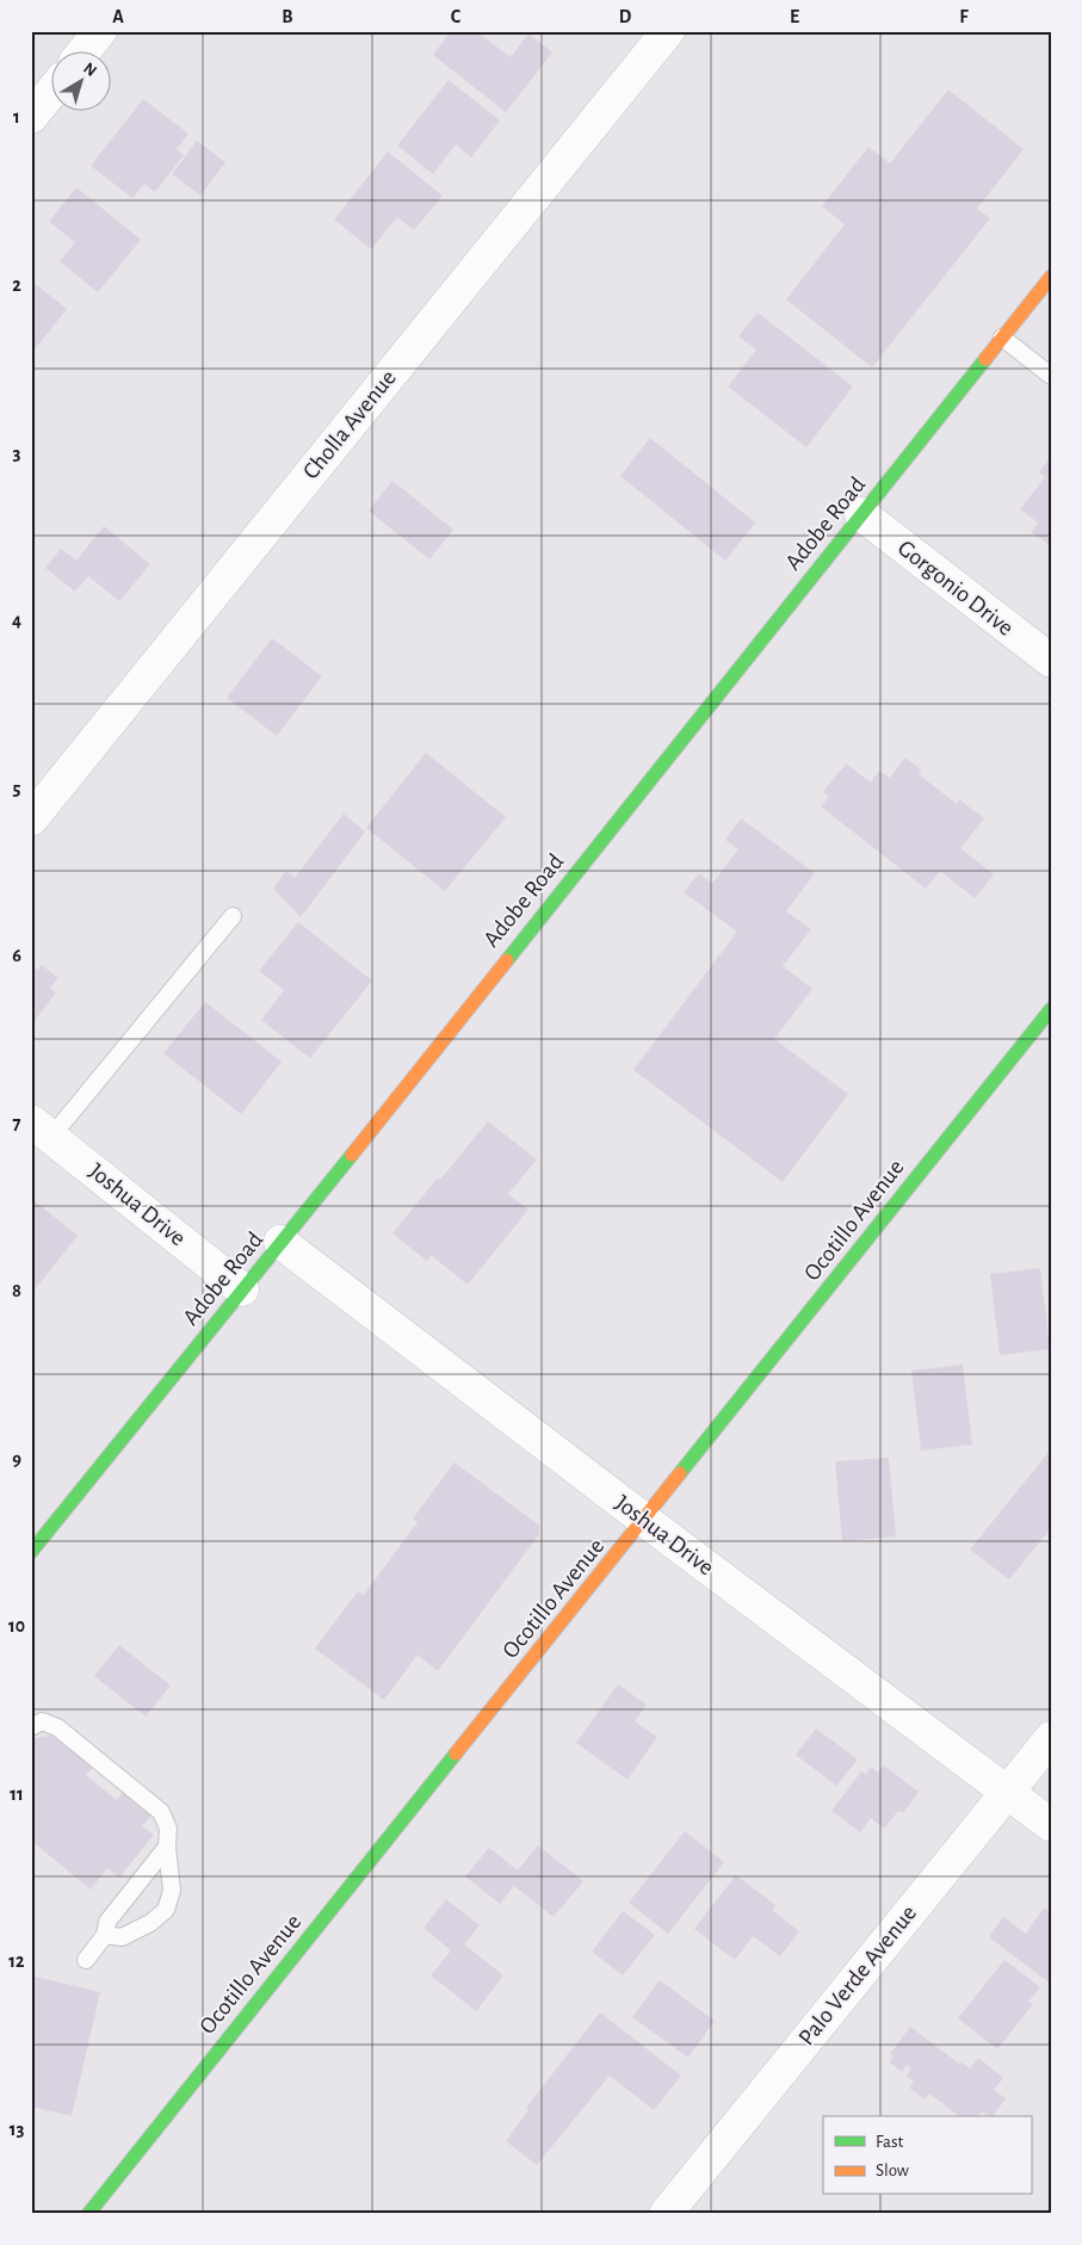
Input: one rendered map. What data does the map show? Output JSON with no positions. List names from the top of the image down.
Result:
{
  "streets": {
    "main road": ["Adobe Road", "Ocotillo Avenue"],
    "street": [
      "Cholla Avenue",
      "Gorgonio Drive",
      "Joshua Drive",
      "Palo Verde Avenue"
    ]
  },
  "crossings": [
    ["Adobe Road", "Gorgonio Drive"],
    ["Adobe Road", "Joshua Drive"],
    ["Joshua Drive", "Ocotillo Avenue"],
    ["Joshua Drive", "Palo Verde Avenue"]
  ],
  "legend": ["Fast", "Slow"],
  "north": "top right",
  "grid": {
    "columns": [
      "A",
      "B",
      "C",
      "D",
      "E",
      "F"
    ],
    "rows": [
      "1",
      "2",
      "3",
      "4",
      "5",
      "6",
      "7",
      "8",
      "9",
      "10",
      "11",
      "12",
      "13"
    ]
  }
}
